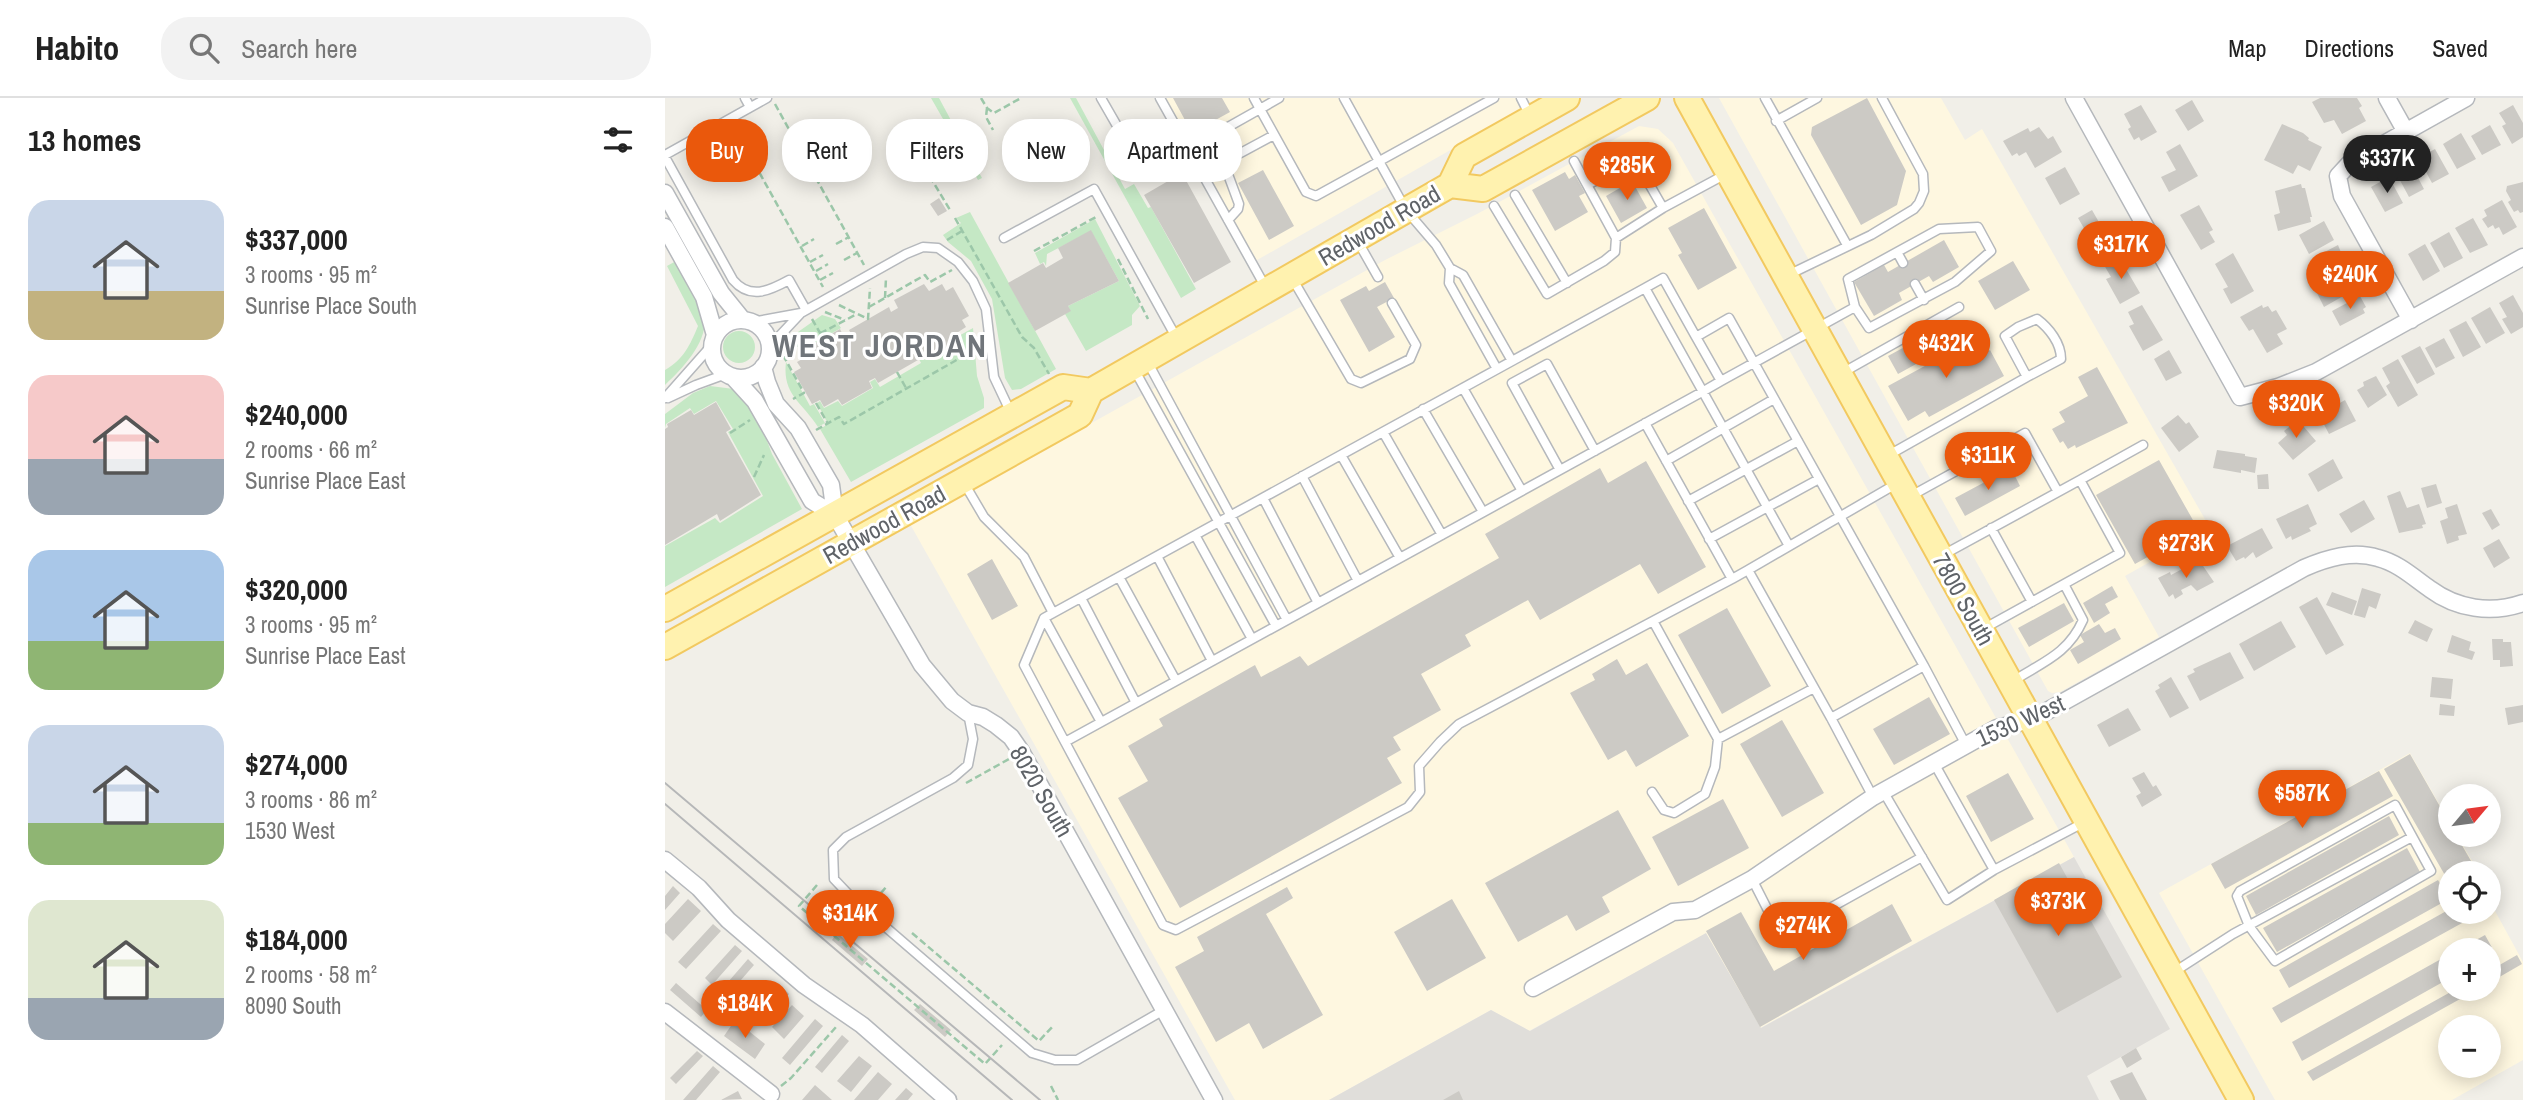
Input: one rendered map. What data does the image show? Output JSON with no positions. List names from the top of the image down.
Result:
{
  "streets": {
    "main road": ["Redwood Road", "7800 South"],
    "street": ["1530 West", "8020 South"]
  },
  "crossings": [
    ["Redwood Road", "8020 South"],
    ["7800 South", "1530 West"]
  ],
  "districts": ["WEST JORDAN"],
  "north": "top right",
  "page": {
    "header": "Habito",
    "search": "Search here",
    "nav": ["Map", "Directions", "Saved"],
    "heading": "13 homes",
    "chip": [
      "Buy",
      "Rent",
      "Filters",
      "New",
      "Apartment"
    ],
    "price": [
      "$337K",
      "$285K",
      "$317K",
      "$240K",
      "$432K",
      "$320K",
      "$311K",
      "$273K",
      "$587K",
      "$373K",
      "$314K",
      "$274K",
      "$184K"
    ],
    "list": [
      {
        "name": "$337,000",
        "note": "3 rooms · 95 m² · Sunrise Place South"
      },
      {
        "name": "$240,000",
        "note": "2 rooms · 66 m² · Sunrise Place East"
      },
      {
        "name": "$320,000",
        "note": "3 rooms · 95 m² · Sunrise Place East"
      },
      {
        "name": "$274,000",
        "note": "3 rooms · 86 m² · 1530 West"
      },
      {
        "name": "$184,000",
        "note": "2 rooms · 58 m² · 8090 South"
      }
    ],
    "map_buttons": ["+", "−"]
  }
}
